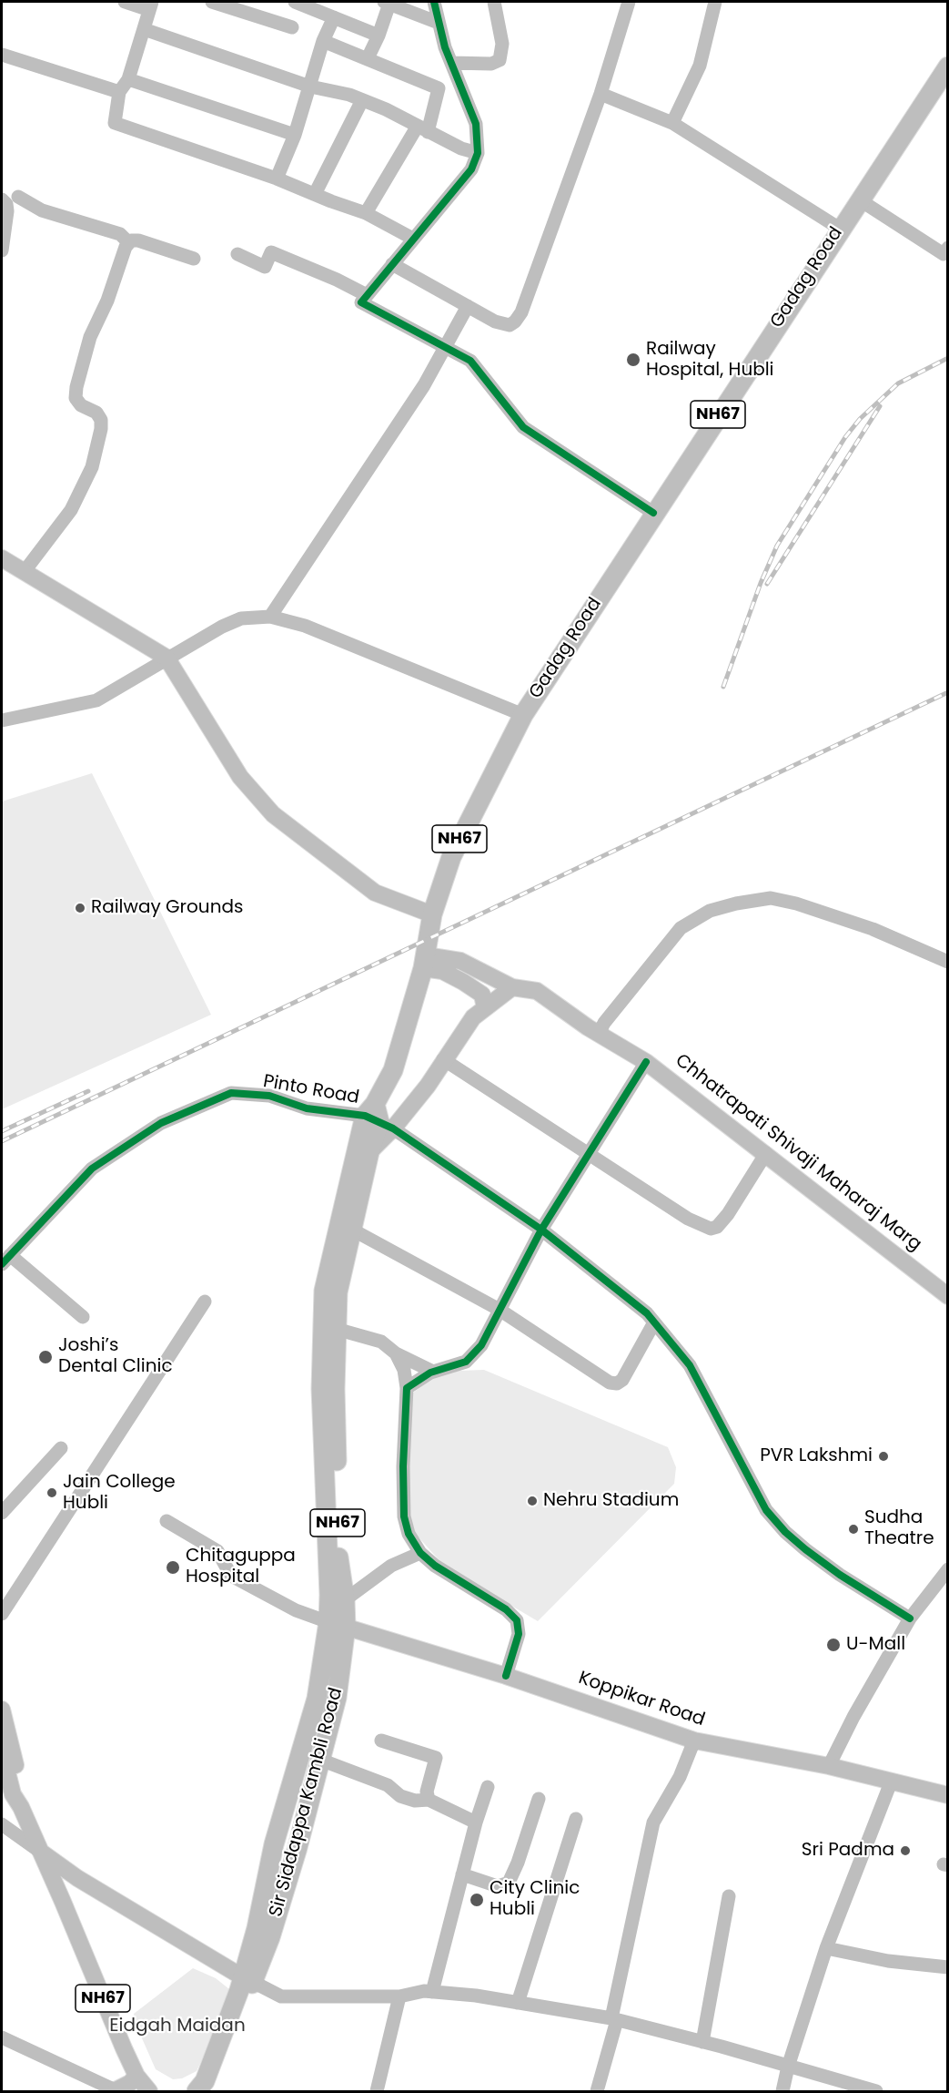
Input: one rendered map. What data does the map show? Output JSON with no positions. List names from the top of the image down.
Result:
{
  "streets": {
    "highway": ["Gadag Road", "NH67", "Sir Siddappa Kambli Road"],
    "main road": ["Chhatrapati Shivaji Maharaj Marg", "Koppikar Road"],
    "street": ["Pinto Road"]
  },
  "crossings": [
    ["Gadag Road", "NH67"],
    ["Gadag Road", "Chhatrapati Shivaji Maharaj Marg"],
    ["NH67", "Pinto Road"],
    ["NH67", "Chhatrapati Shivaji Maharaj Marg"],
    ["NH67", "Sir Siddappa Kambli Road"],
    ["Pinto Road", "Sir Siddappa Kambli Road"],
    ["Koppikar Road", "Sir Siddappa Kambli Road"]
  ],
  "parks": ["Eidgah Maidan"],
  "places": [
    "Railway Hospital, Hubli",
    "Railway Grounds",
    "Joshi’s Dental Clinic",
    "PVR Lakshmi",
    "Jain College Hubli",
    "Nehru Stadium",
    "Sudha Theatre",
    "Chitaguppa Hospital",
    "U-Mall",
    "Sri Padma",
    "City Clinic Hubli"
  ]
}
